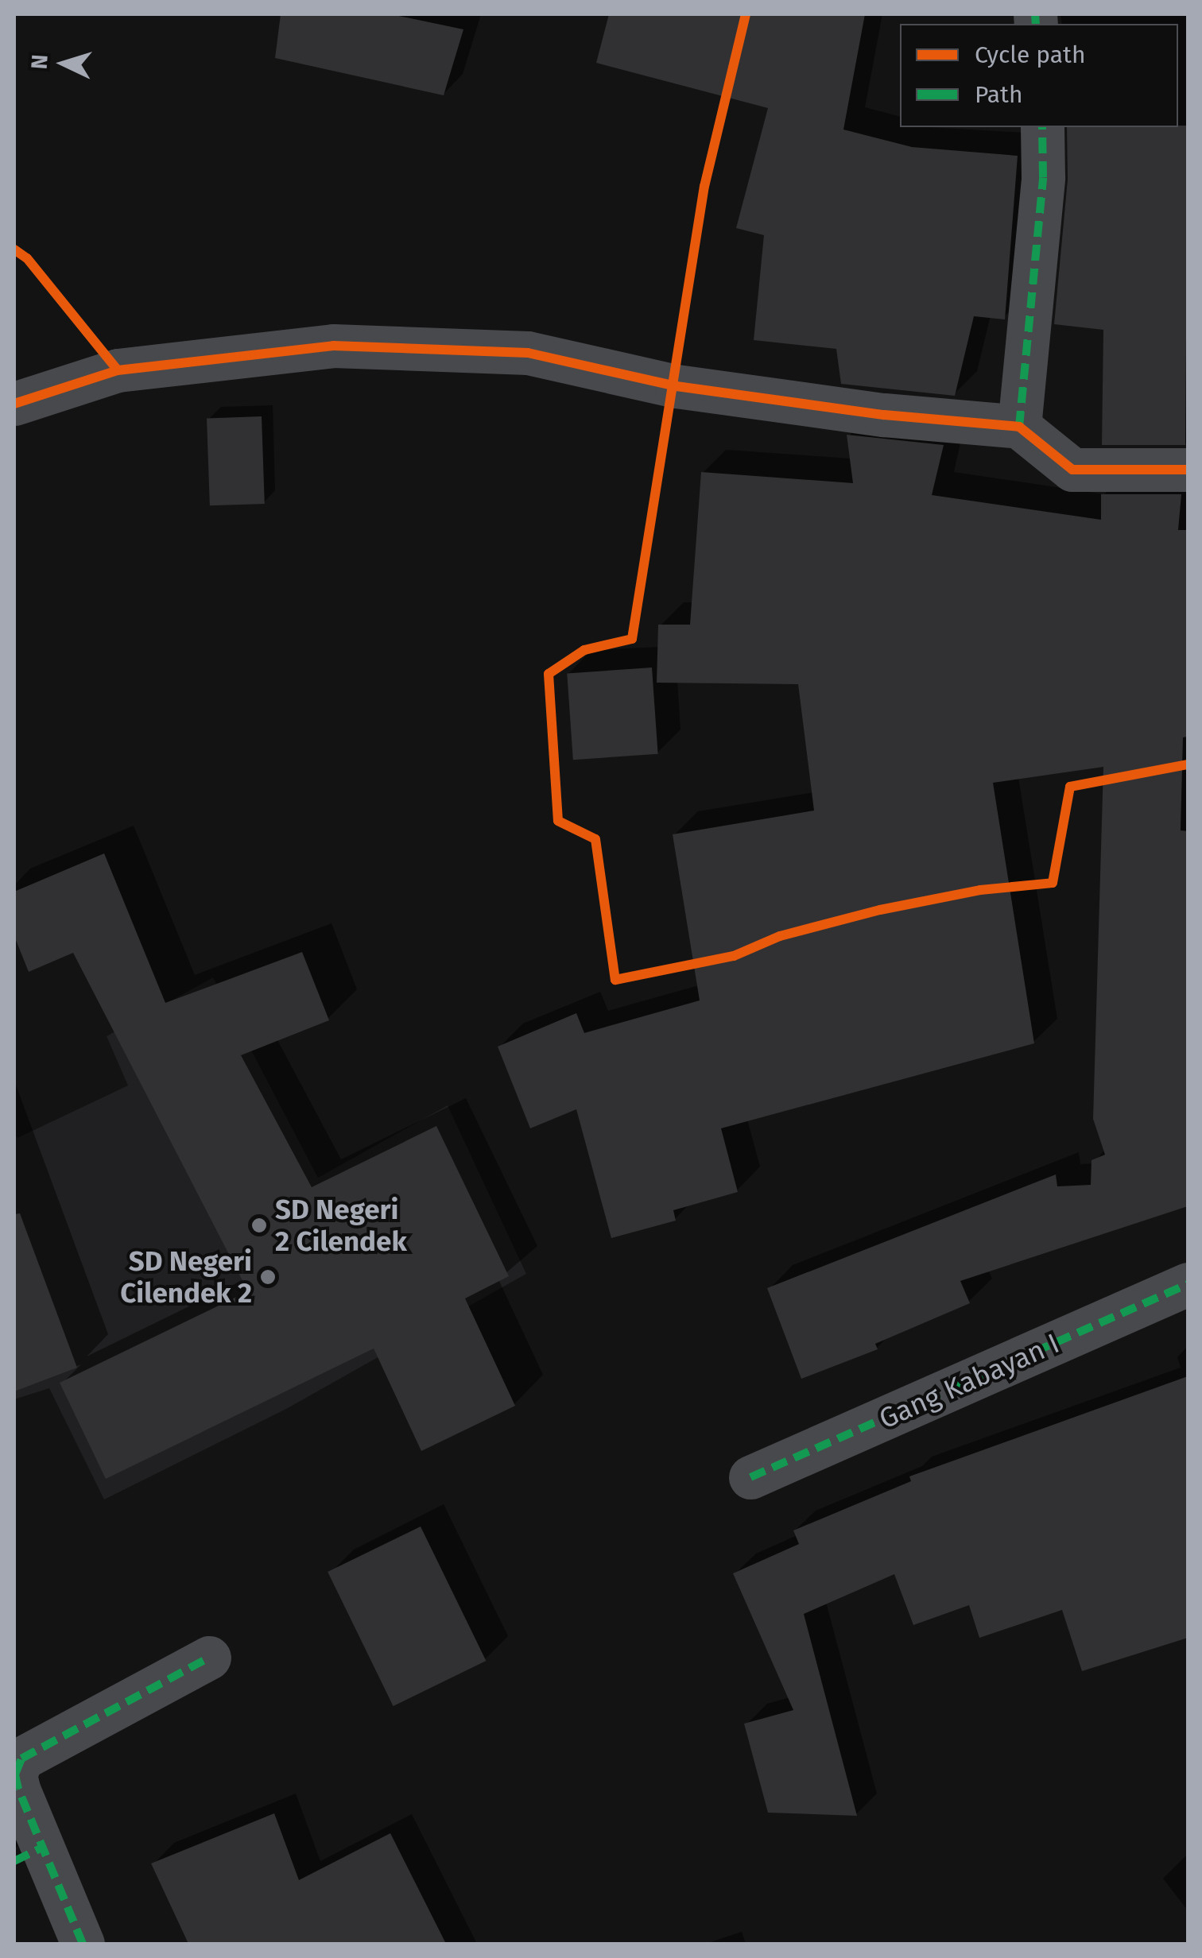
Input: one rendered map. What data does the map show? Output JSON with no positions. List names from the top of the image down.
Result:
{
  "streets": {
    "street": ["Gang Kabayan I"]
  },
  "places": ["SD Negeri 2 Cilendek", "SD Negeri Cilendek 2"],
  "legend": ["Cycle path", "Path"],
  "north": "left"
}
